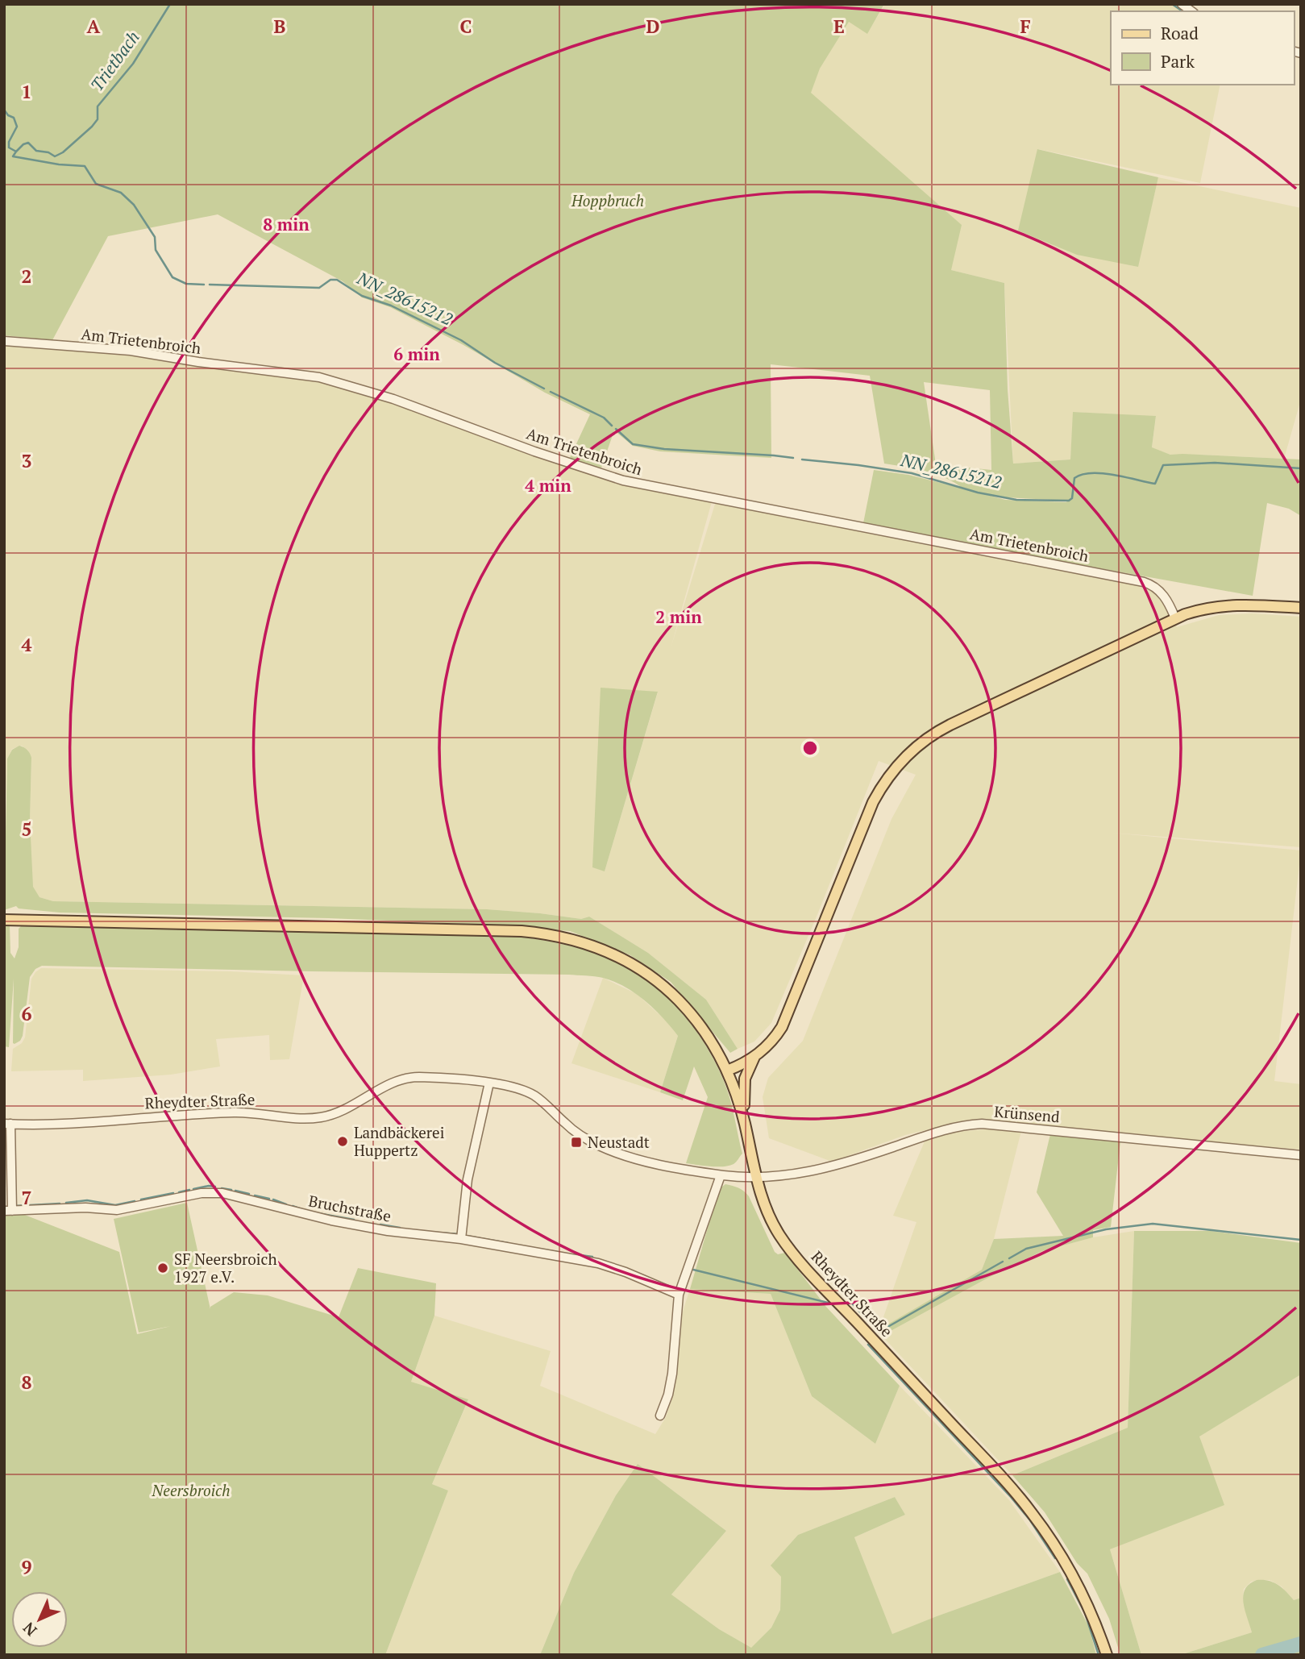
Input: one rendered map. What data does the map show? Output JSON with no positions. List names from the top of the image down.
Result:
{
  "streets": {
    "main road": ["Rheydter Straße"],
    "street": ["Am Trietenbroich", "Krünsend", "Bruchstraße"]
  },
  "crossings": [
    ["Rheydter Straße", "Krünsend"],
    ["Rheydter Straße", "Bruchstraße"]
  ],
  "water": ["Trietbach", "NN_28615212"],
  "parks": ["Hoppbruch", "Neersbroich"],
  "places": {
    "other": ["Landbäckerei Huppertz", "SF Neersbroich 1927 e.V."],
    "transit": ["Neustadt"]
  },
  "legend": ["Road", "Park"],
  "north": "bottom left",
  "grid": {
    "columns": [
      "A",
      "B",
      "C",
      "D",
      "E",
      "F"
    ],
    "rows": [
      "1",
      "2",
      "3",
      "4",
      "5",
      "6",
      "7",
      "8",
      "9"
    ]
  },
  "rings": [
    "8 min",
    "6 min",
    "4 min",
    "2 min"
  ]
}
